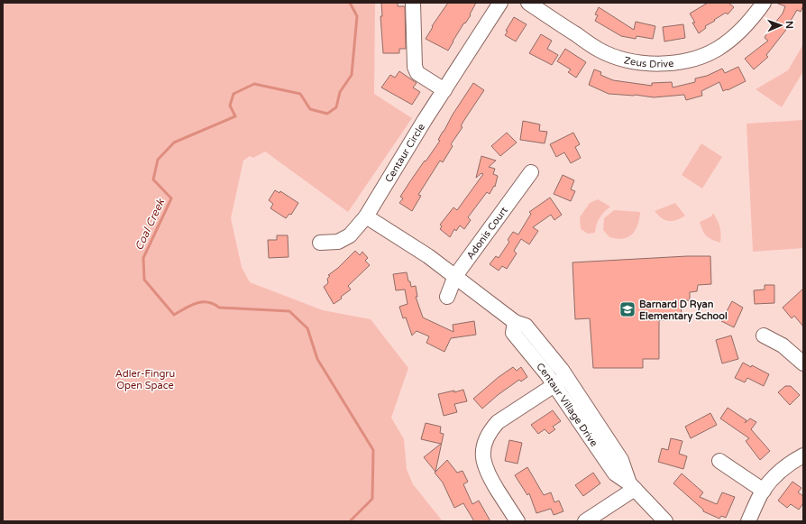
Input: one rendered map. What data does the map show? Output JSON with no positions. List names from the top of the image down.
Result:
{
  "streets": {
    "street": [
      "Zeus Drive",
      "Centaur Circle",
      "Adonis Court",
      "Centaur Village Drive"
    ]
  },
  "crossings": [
    ["Centaur Circle", "Centaur Village Drive"],
    ["Adonis Court", "Centaur Village Drive"]
  ],
  "water": ["Coal Creek"],
  "parks": ["Adler-Fingru Open Space"],
  "places": {
    "school or university": ["Barnard D Ryan Elementary School"]
  },
  "north": "right"
}
